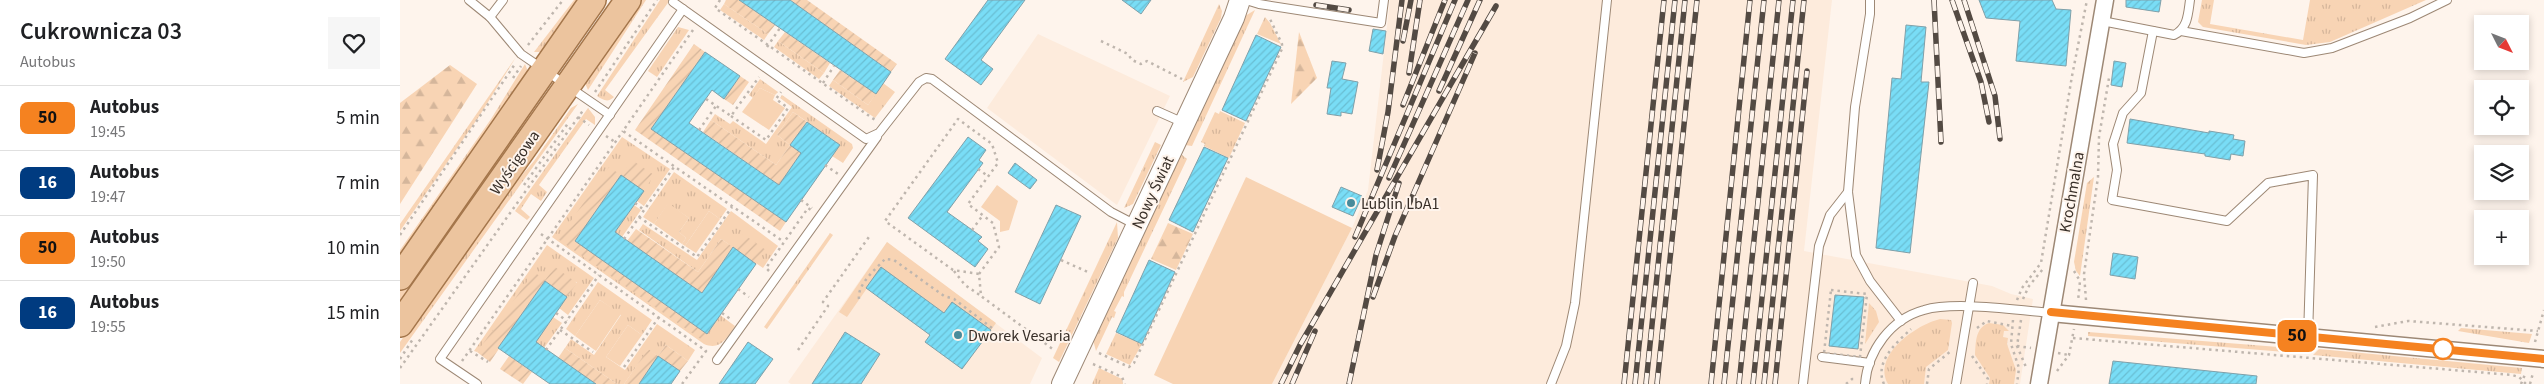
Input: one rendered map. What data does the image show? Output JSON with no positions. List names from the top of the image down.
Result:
{
  "streets": {
    "main road": ["Wyścigowa"],
    "street": ["Nowy Świat", "Krochmalna"]
  },
  "places": ["Lublin LbA1", "Dworek Vesaria"],
  "lines": ["bus line 50"],
  "north": "bottom right",
  "page": {
    "heading": ["Cukrownicza 03", "Autobus"],
    "on_map": "50",
    "map_buttons": "+",
    "list": [
      {
        "mark": "50",
        "name": "Autobus",
        "note": "19:45",
        "value": "5 min"
      },
      {
        "mark": "16",
        "name": "Autobus",
        "note": "19:47",
        "value": "7 min"
      },
      {
        "mark": "50",
        "name": "Autobus",
        "note": "19:50",
        "value": "10 min"
      },
      {
        "mark": "16",
        "name": "Autobus",
        "note": "19:55",
        "value": "15 min"
      }
    ]
  }
}
